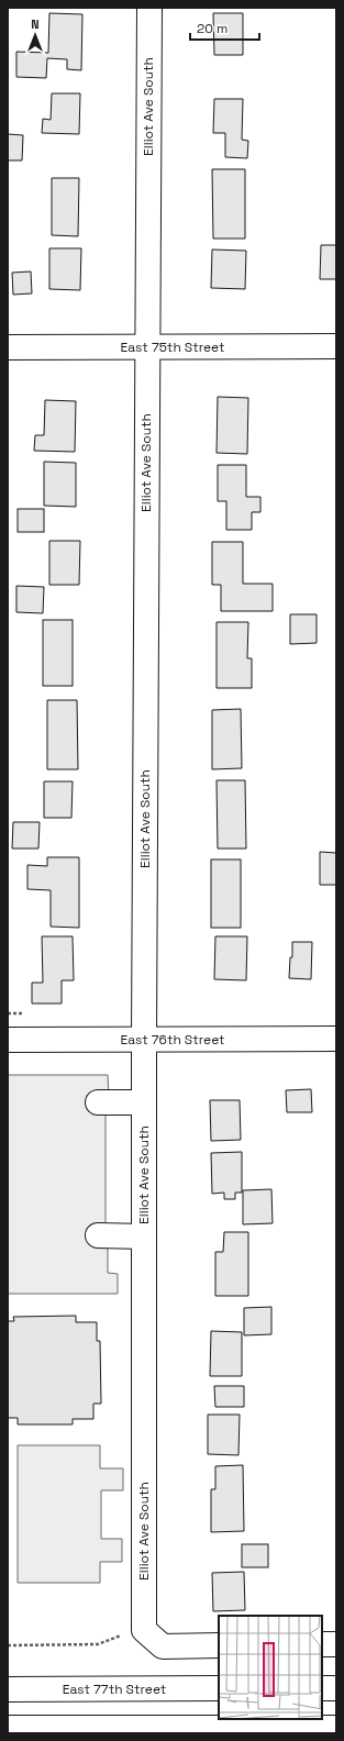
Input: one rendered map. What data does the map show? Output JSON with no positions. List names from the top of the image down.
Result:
{
  "streets": {
    "street": [
      "Elliot Ave South",
      "East 75th Street",
      "East 76th Street",
      "East 77th Street"
    ]
  },
  "crossings": [
    ["Elliot Ave South", "East 75th Street"],
    ["Elliot Ave South", "East 76th Street"]
  ],
  "scale_bar": "20 m",
  "north": "top"
}
